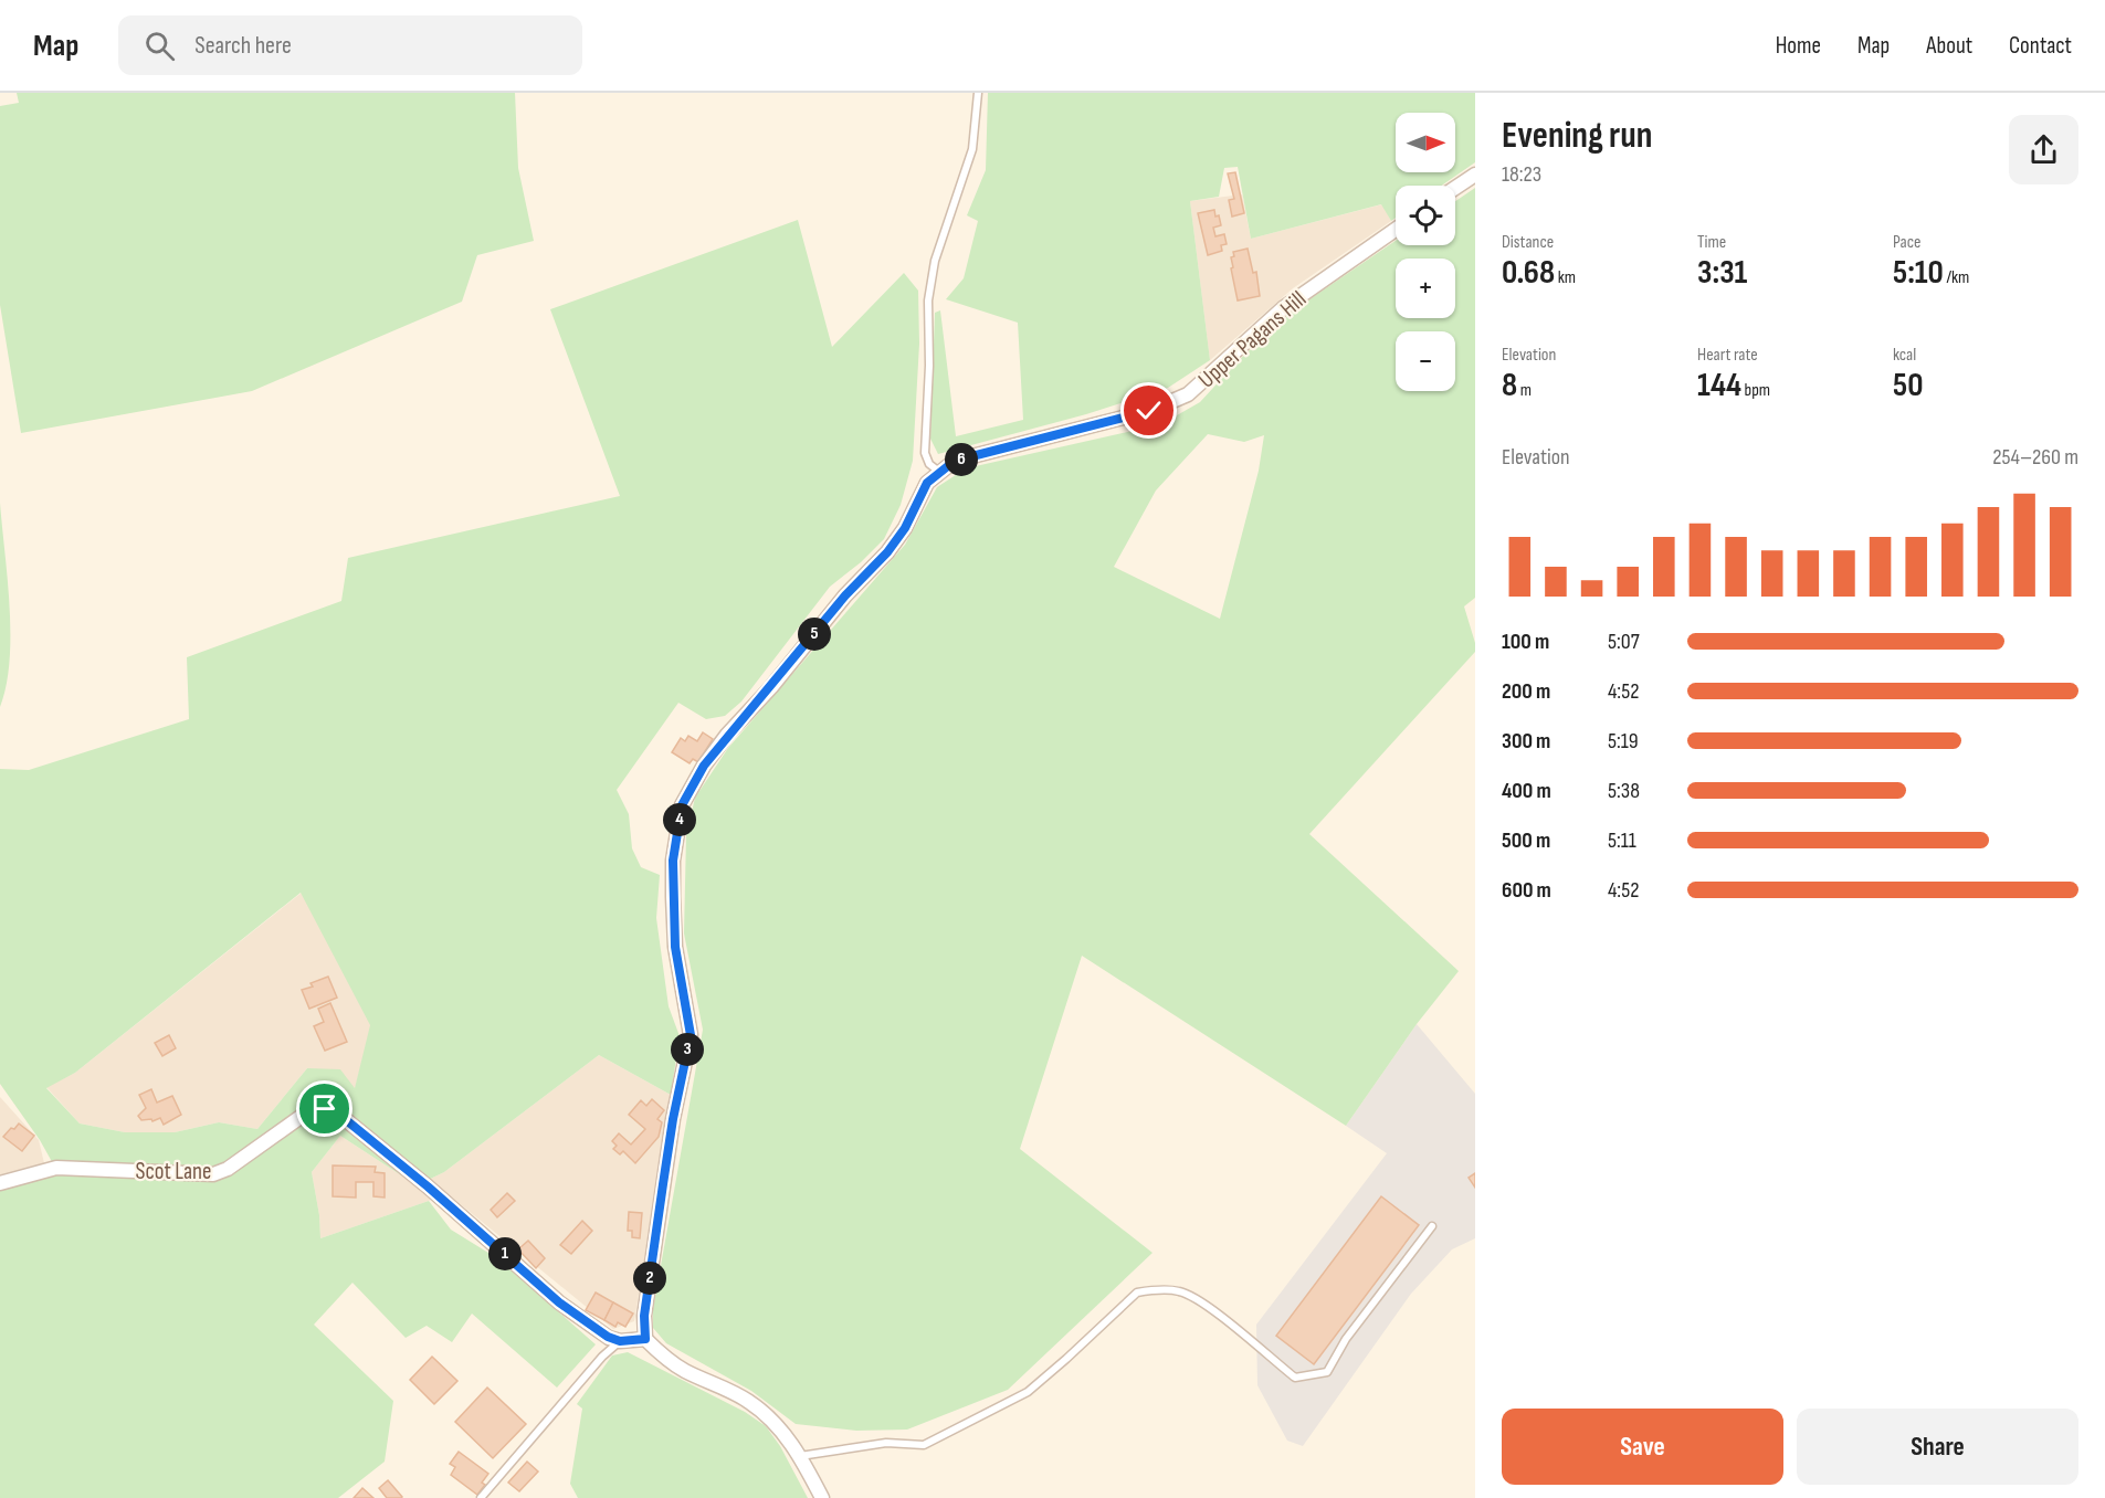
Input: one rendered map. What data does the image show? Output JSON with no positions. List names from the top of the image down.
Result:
{
  "streets": {
    "street": ["Upper Pagans Hill", "Scot Lane"]
  },
  "north": "right",
  "page": {
    "header": "Map",
    "search": "Search here",
    "nav": [
      "Home",
      "Map",
      "About",
      "Contact"
    ],
    "heading": ["Evening run", "18:23"],
    "map_buttons": ["+", "−"],
    "stats": [
      ["Distance", "0.68 km"],
      ["Time", "3:31"],
      ["Pace", "5:10 /km"],
      ["Elevation", "8 m"],
      ["Heart rate", "144 bpm"],
      ["kcal", "50"]
    ],
    "chart": ["Elevation", "254–260 m"],
    "pins": [
      "6",
      "5",
      "4",
      "3",
      "1",
      "2"
    ],
    "list": [
      {
        "name": "100 m",
        "note": "5:07"
      },
      {
        "name": "200 m",
        "note": "4:52"
      },
      {
        "name": "300 m",
        "note": "5:19"
      },
      {
        "name": "400 m",
        "note": "5:38"
      },
      {
        "name": "500 m",
        "note": "5:11"
      },
      {
        "name": "600 m",
        "note": "4:52"
      }
    ],
    "buttons": ["Save", "Share"]
  }
}
